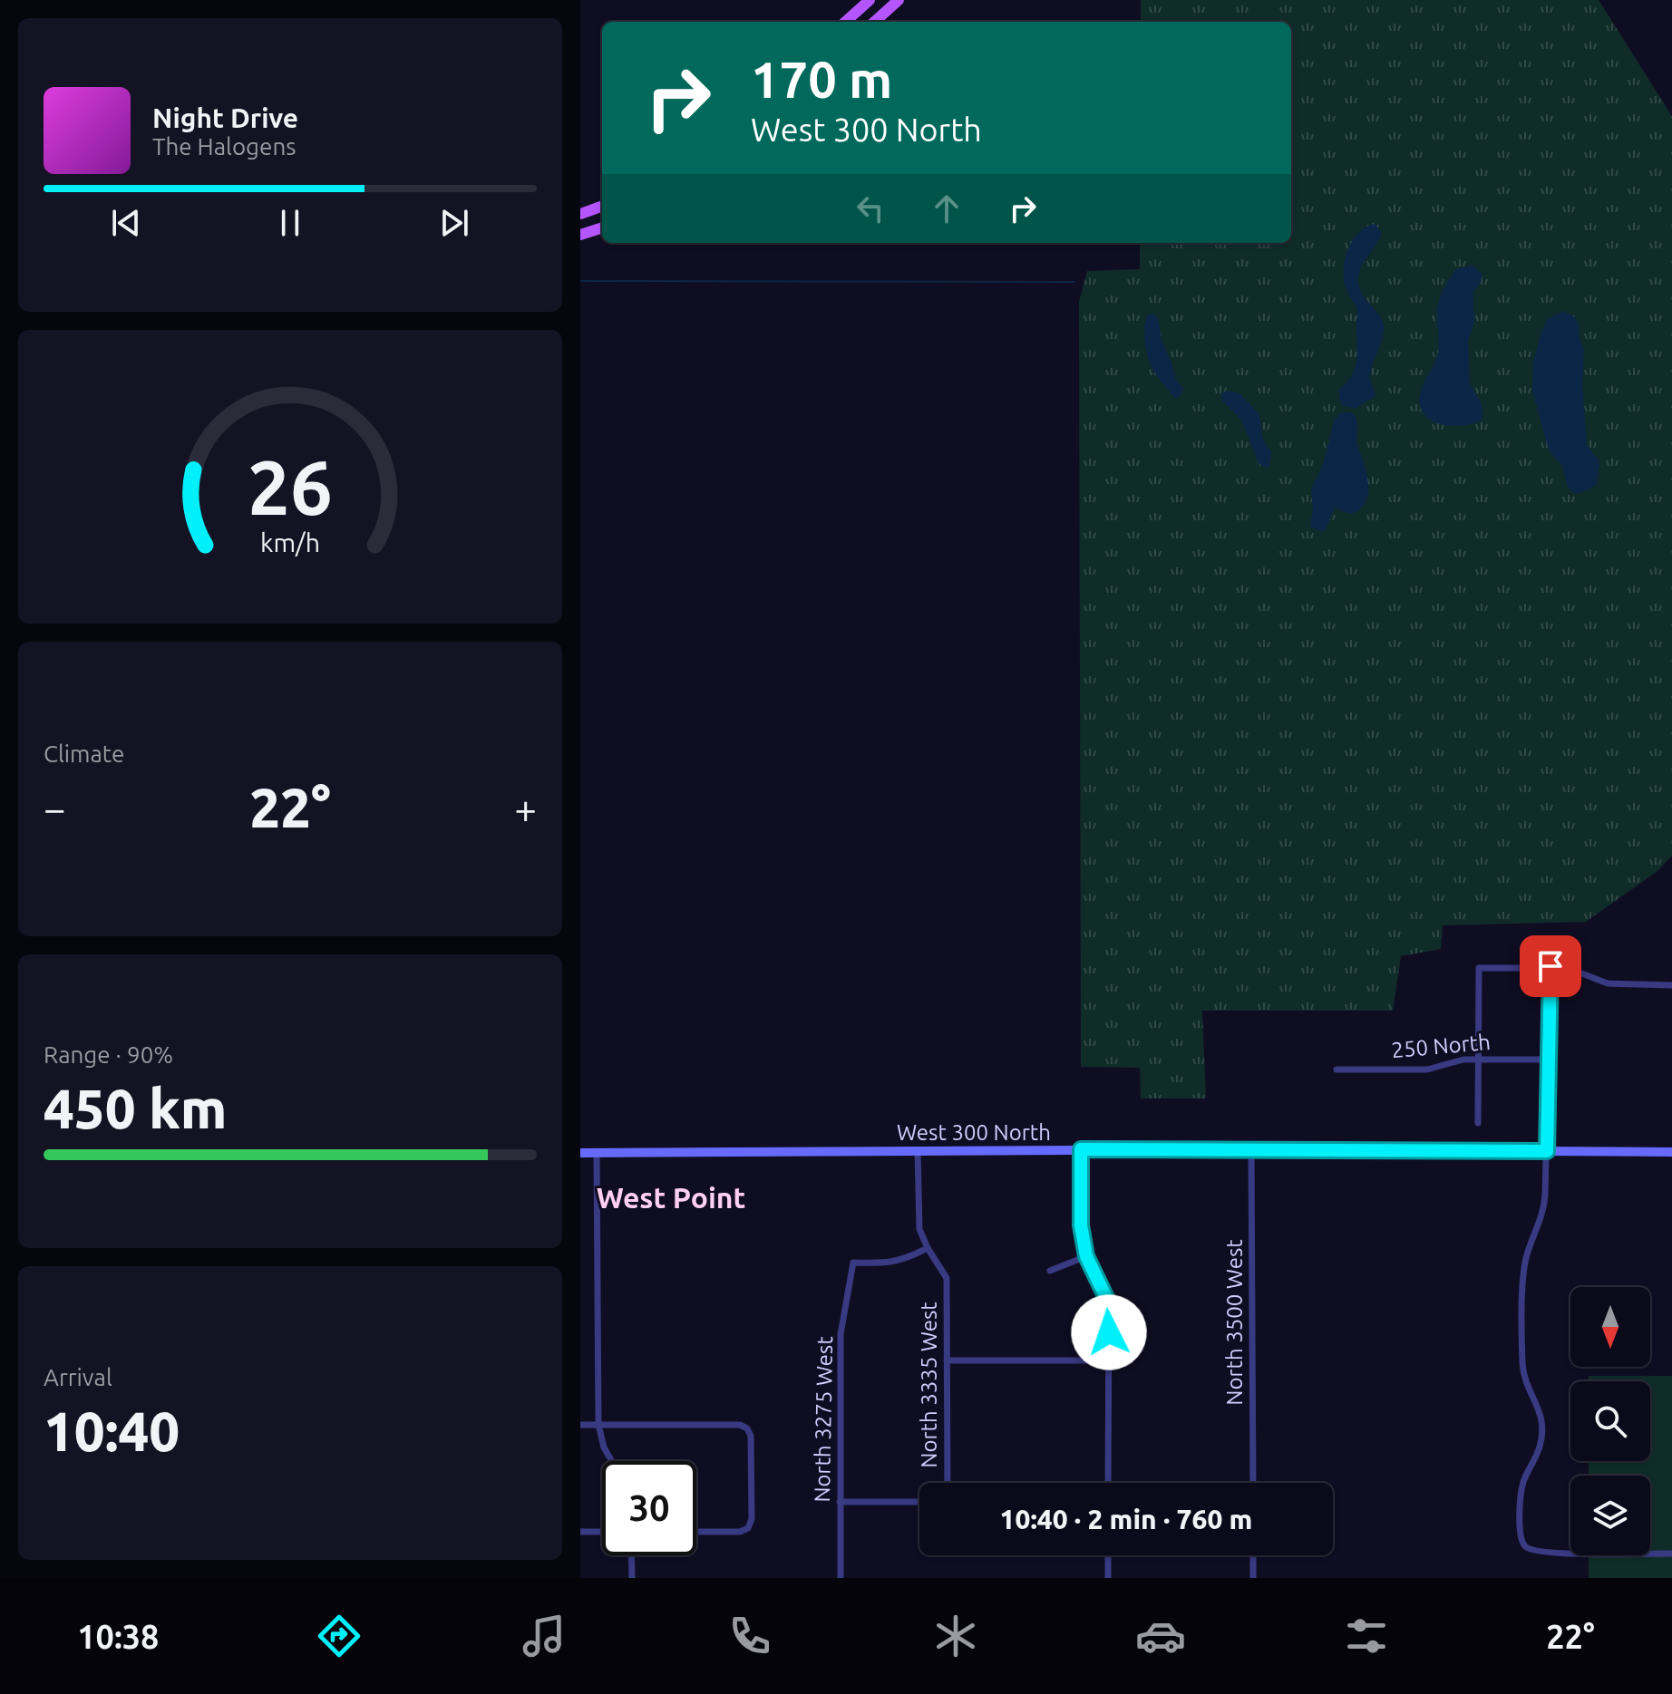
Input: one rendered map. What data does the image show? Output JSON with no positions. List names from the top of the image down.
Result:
{
  "streets": {
    "main road": ["West 300 North"],
    "street": [
      "250 North",
      "North 3500 West",
      "North 3335 West",
      "North 3275 West"
    ]
  },
  "crossings": [
    ["West 300 North", "North 3500 West"],
    ["West 300 North", "North 3335 West"],
    ["North 3335 West", "North 3275 West"]
  ],
  "districts": ["West Point"],
  "north": "bottom",
  "page": {
    "turn": ["170 m", "West 300 North"],
    "song": ["Night Drive", "The Halogens"],
    "tile": [
      "Climate",
      ["Range · 90%", "450 km"],
      ["Arrival", "10:40"]
    ],
    "heat": ["−", "22°", "+"],
    "limit": "30",
    "trip": "10:40 · 2 min · 760 m",
    "tabs": ["10:38", "22°"],
    "gauge": ["26", "km/h"]
  }
}
